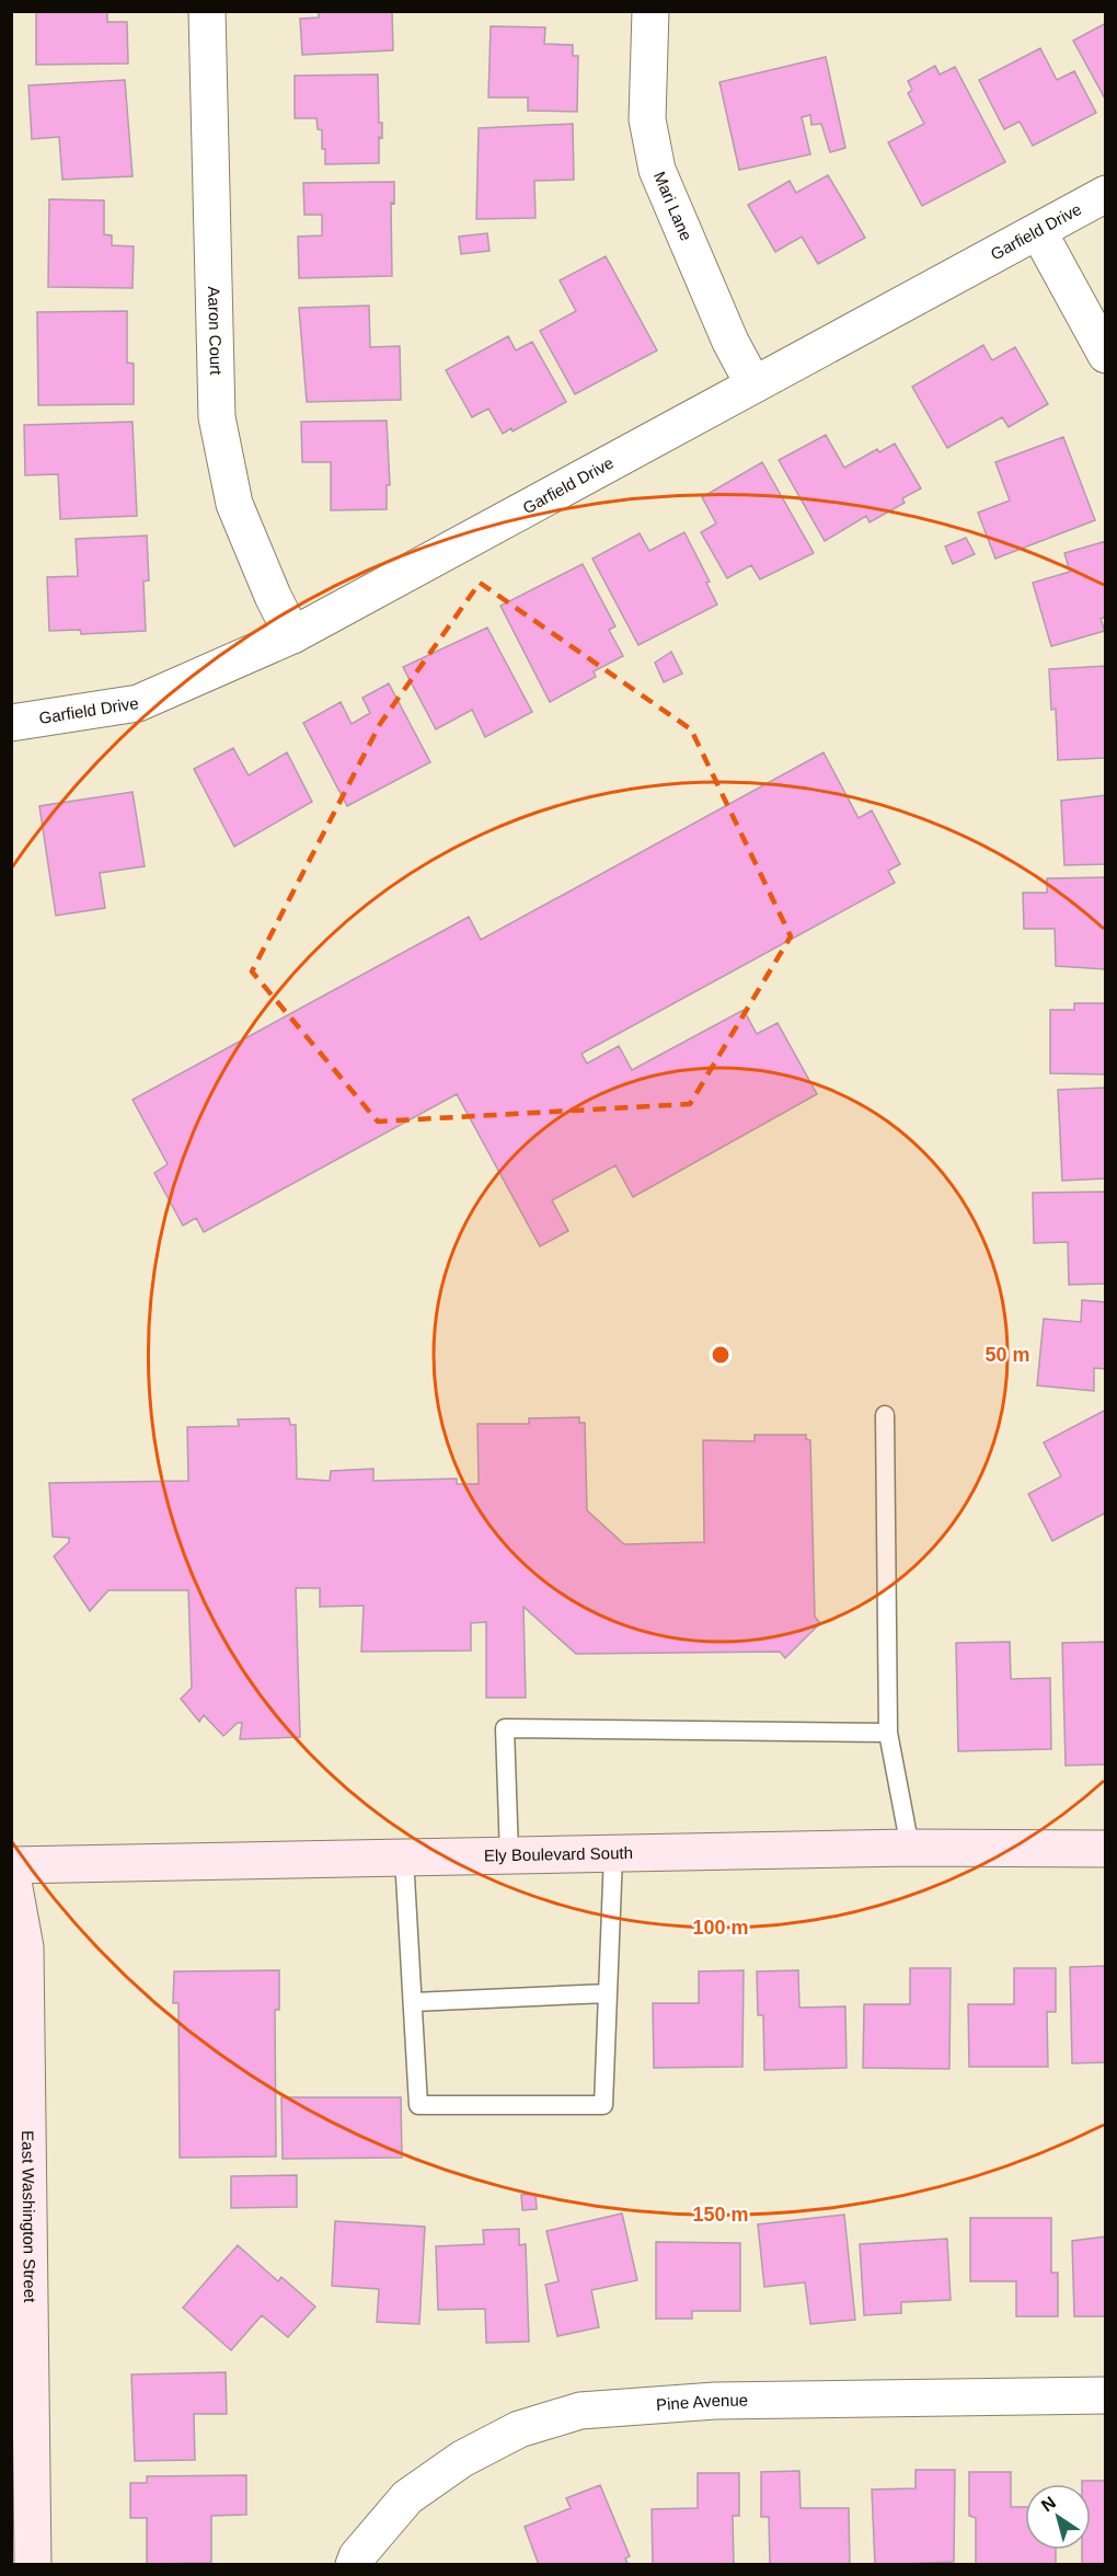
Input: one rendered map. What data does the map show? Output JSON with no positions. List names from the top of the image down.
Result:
{
  "streets": {
    "main road": ["Ely Boulevard South", "East Washington Street"],
    "street": [
      "Mari Lane",
      "Garfield Drive",
      "Aaron Court",
      "Pine Avenue"
    ]
  },
  "crossings": [
    ["Mari Lane", "Garfield Drive"],
    ["Garfield Drive", "Aaron Court"],
    ["Ely Boulevard South", "East Washington Street"]
  ],
  "north": "top left",
  "rings": ["50 m", "100 m", "150 m"]
}
